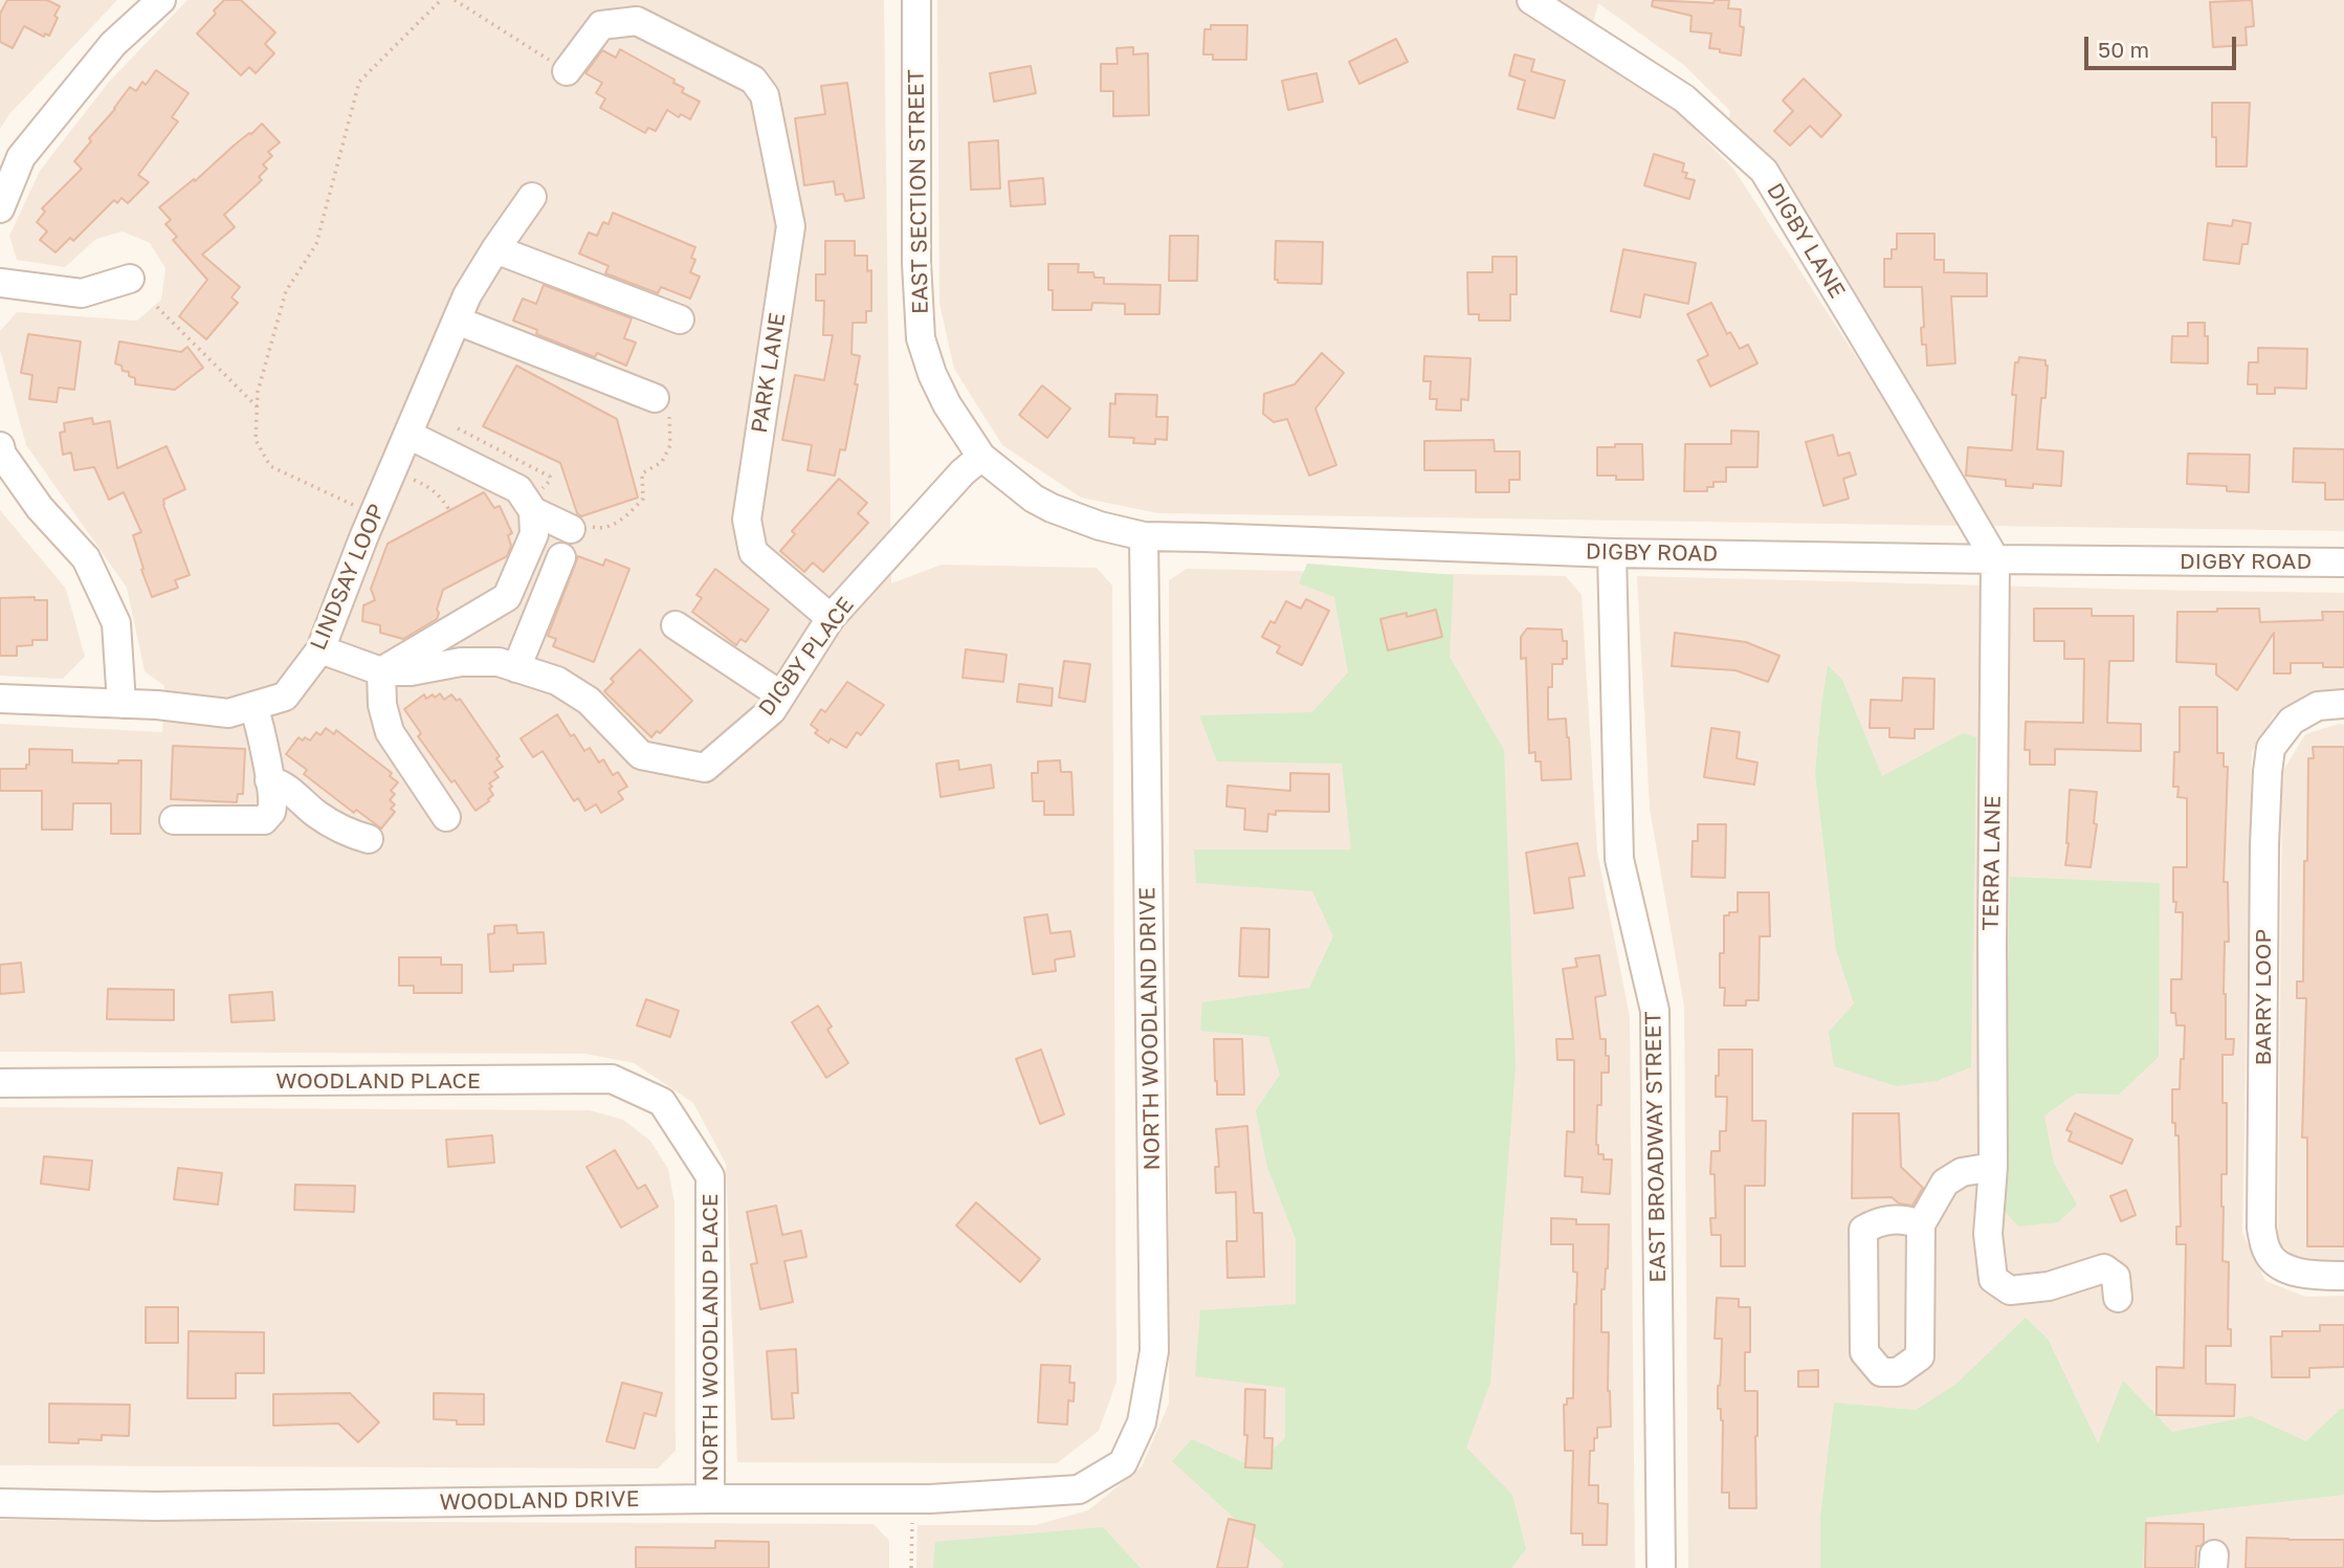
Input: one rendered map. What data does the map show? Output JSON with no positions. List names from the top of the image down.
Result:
{
  "streets": {
    "street": [
      "EAST SECTION STREET",
      "DIGBY LANE",
      "PARK LANE",
      "DIGBY ROAD",
      "LINDSAY LOOP",
      "DIGBY PLACE",
      "TERRA LANE",
      "BARRY LOOP",
      "NORTH WOODLAND DRIVE",
      "WOODLAND PLACE",
      "EAST BROADWAY STREET",
      "NORTH WOODLAND PLACE",
      "WOODLAND DRIVE"
    ]
  },
  "crossings": [
    ["EAST SECTION STREET", "DIGBY ROAD"],
    ["EAST SECTION STREET", "DIGBY PLACE"],
    ["DIGBY LANE", "DIGBY ROAD"],
    ["DIGBY LANE", "TERRA LANE"],
    ["PARK LANE", "DIGBY PLACE"],
    ["DIGBY ROAD", "DIGBY PLACE"],
    ["DIGBY ROAD", "TERRA LANE"],
    ["DIGBY ROAD", "NORTH WOODLAND DRIVE"],
    ["DIGBY ROAD", "EAST BROADWAY STREET"],
    ["LINDSAY LOOP", "DIGBY PLACE"],
    ["NORTH WOODLAND DRIVE", "WOODLAND DRIVE"],
    ["WOODLAND PLACE", "NORTH WOODLAND PLACE"],
    ["NORTH WOODLAND PLACE", "WOODLAND DRIVE"]
  ],
  "scale_bar": "50 m"
}
